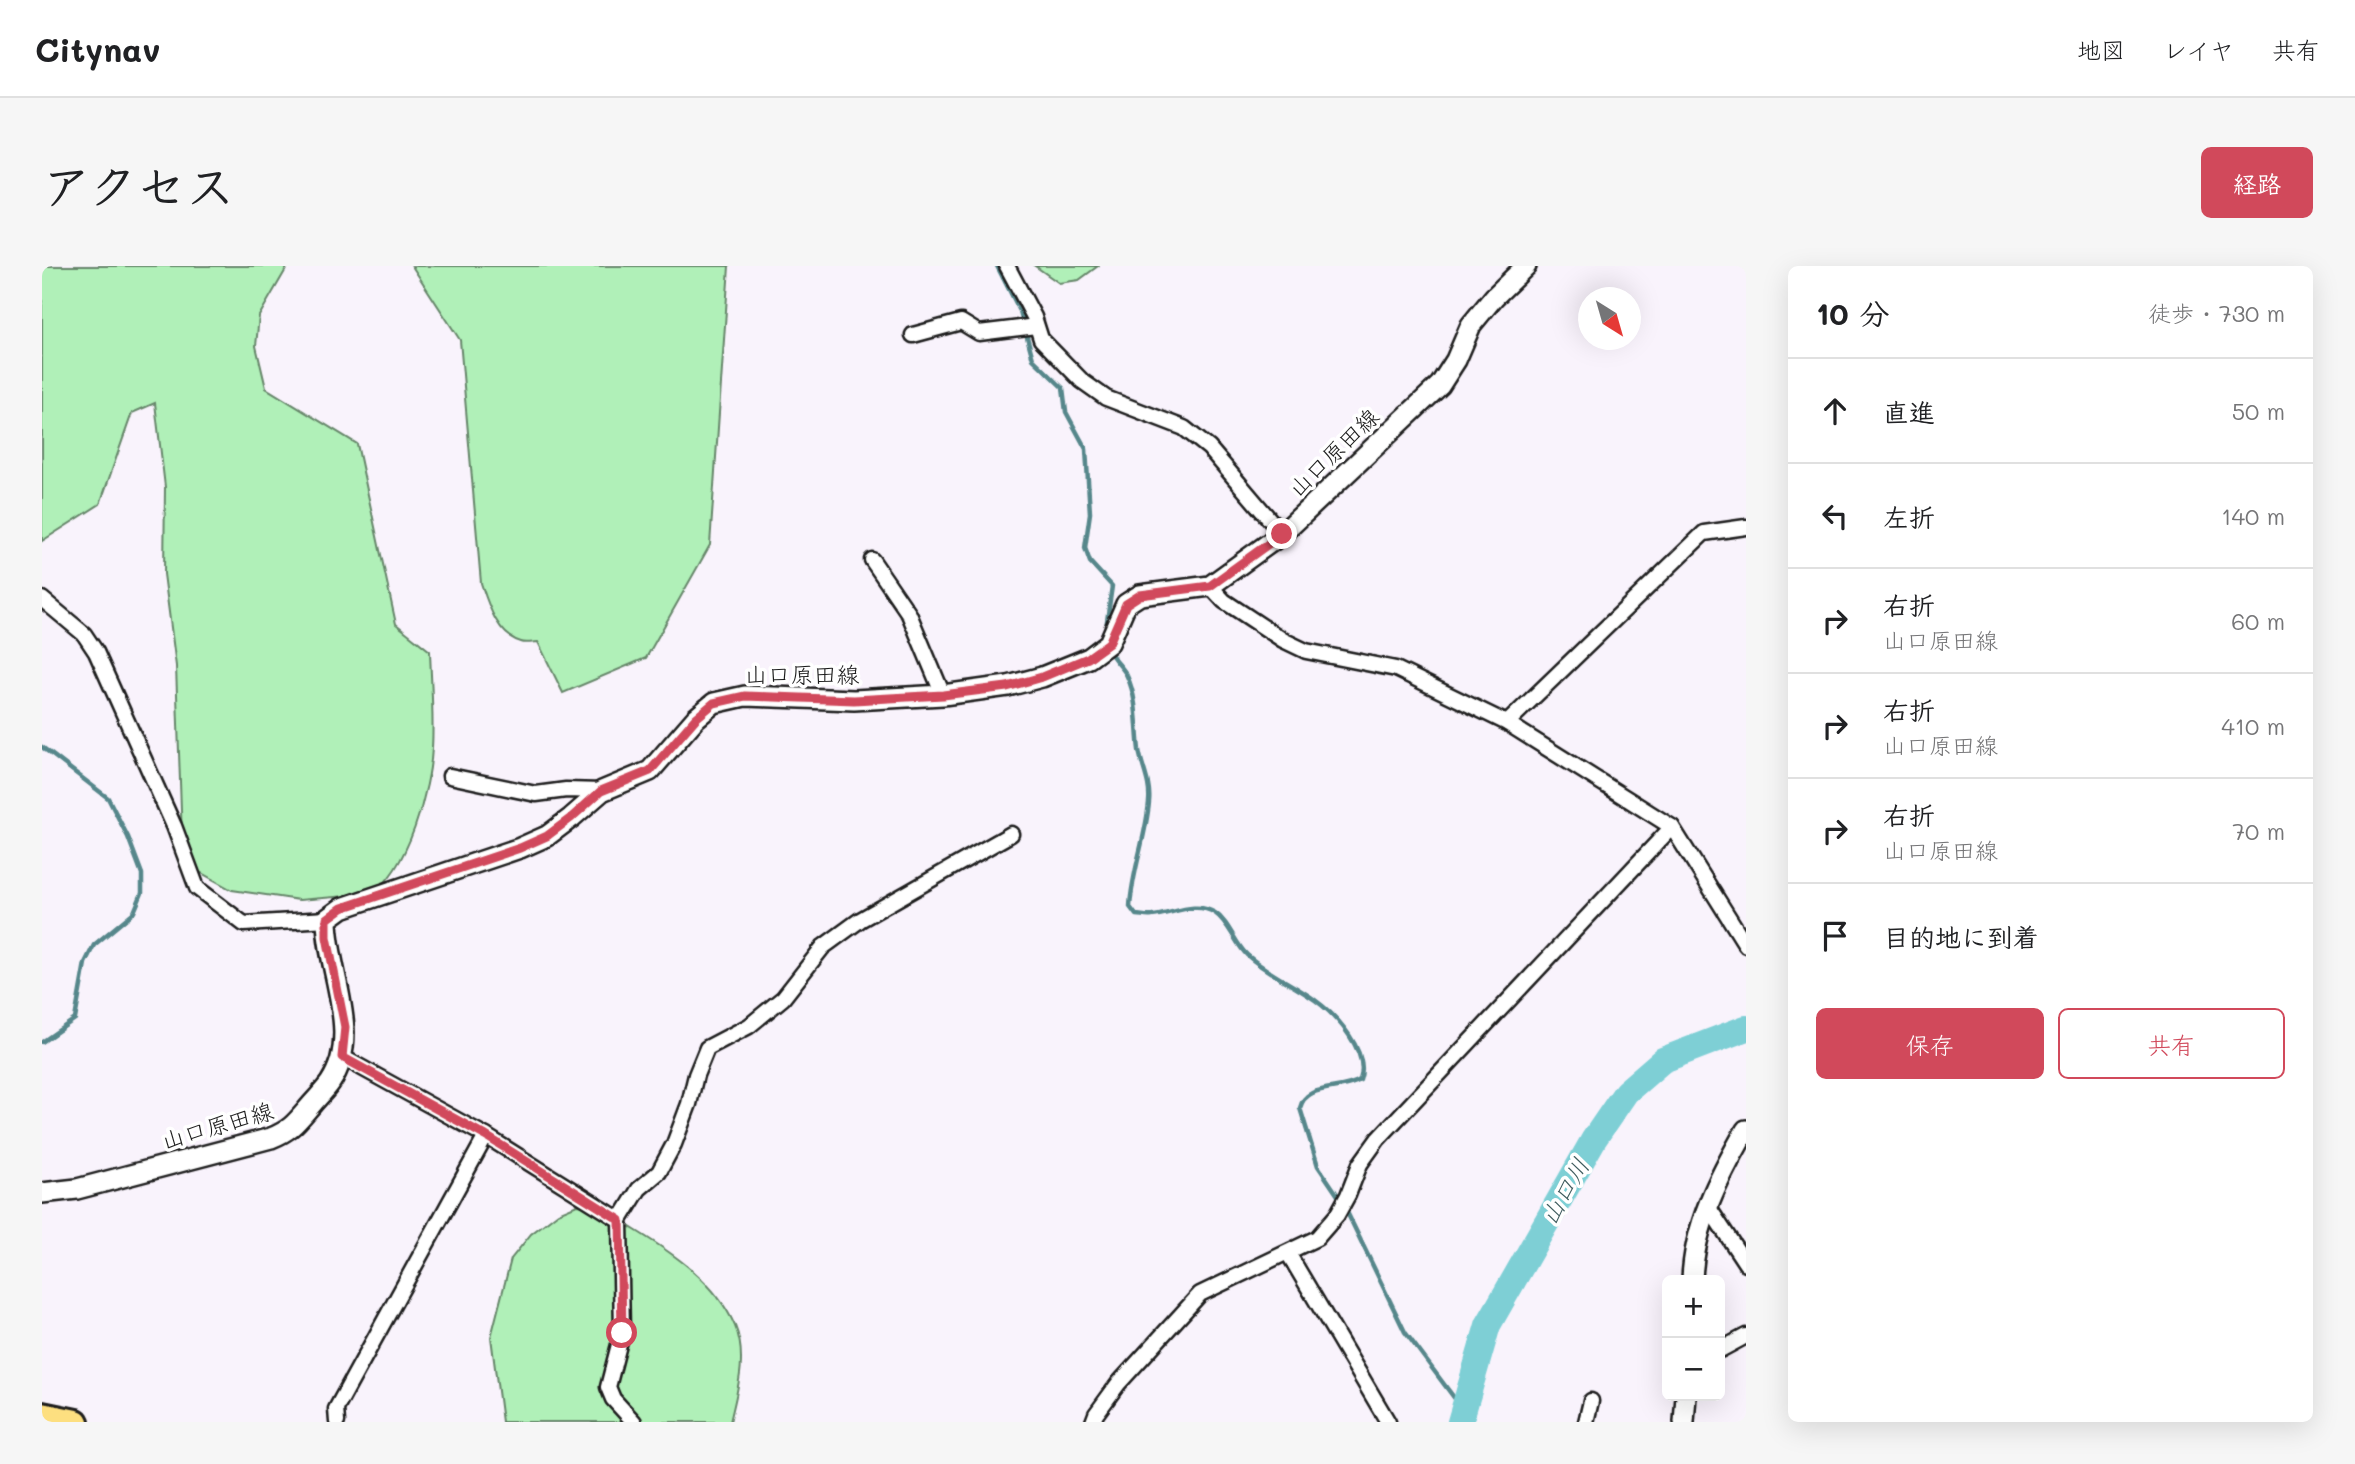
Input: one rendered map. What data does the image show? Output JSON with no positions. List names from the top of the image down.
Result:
{
  "streets": {
    "main road": ["山口原田線"]
  },
  "water": ["山口川"],
  "north": "bottom right",
  "page": {
    "header": "Citynav",
    "nav": ["地図", "レイヤ", "共有"],
    "title": "アクセス",
    "buttons": [
      "経路",
      ["保存", "共有"]
    ],
    "heading": ["10 分", "徒歩 · 730 m"],
    "list": [
      ["直進", "50 m"],
      ["左折", "140 m"],
      ["右折", "山口原田線", "60 m"],
      ["右折", "山口原田線", "410 m"],
      ["右折", "山口原田線", "70 m"],
      "目的地に到着"
    ],
    "map_buttons": ["+", "−"]
  }
}
